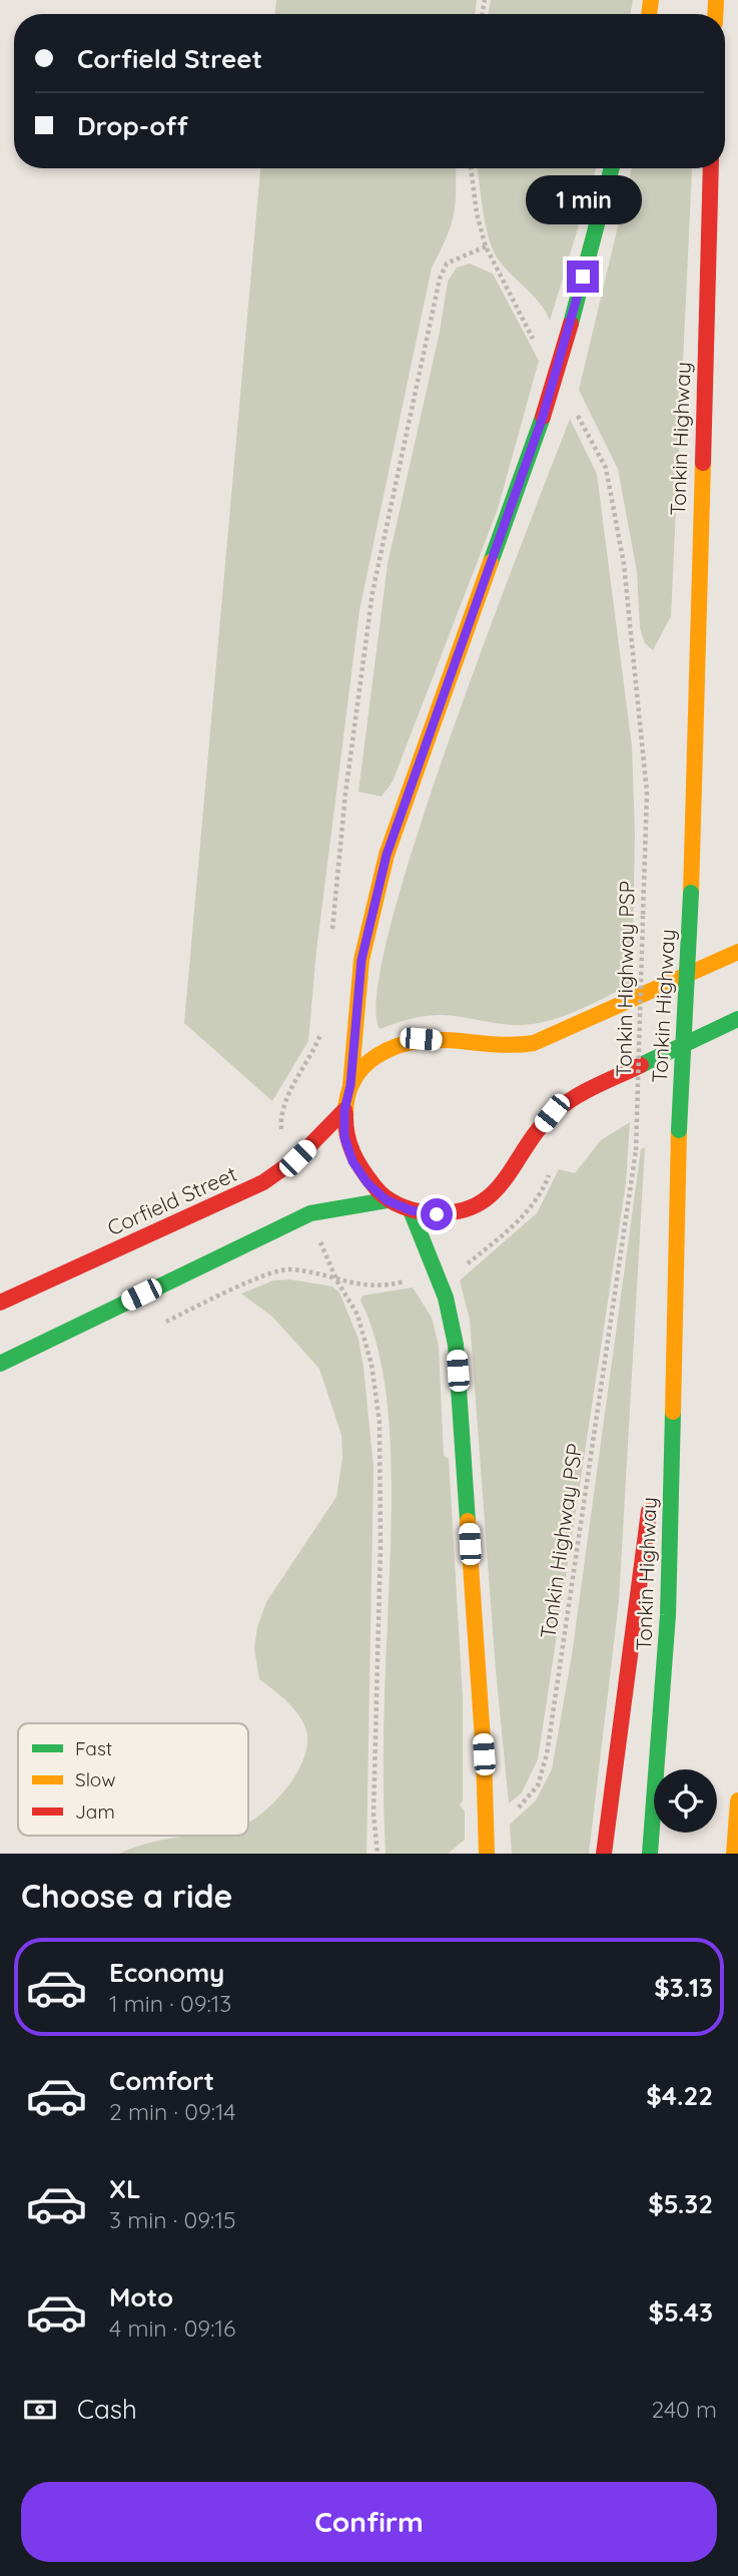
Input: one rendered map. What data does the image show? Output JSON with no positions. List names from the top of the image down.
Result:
{
  "streets": {
    "main road": ["Tonkin Highway", "Corfield Street"],
    "path": ["Tonkin Highway PSP"]
  },
  "legend": ["Fast", "Slow", "Jam"],
  "page": {
    "banner": ["Corfield Street", "Drop-off"],
    "bubble": "1 min",
    "heading": "Choose a ride",
    "list": [
      {
        "name": "Economy",
        "note": "1 min · 09:13",
        "value": "$3.13"
      },
      {
        "name": "Comfort",
        "note": "2 min · 09:14",
        "value": "$4.22"
      },
      {
        "name": "XL",
        "note": "3 min · 09:15",
        "value": "$5.32"
      },
      {
        "name": "Moto",
        "note": "4 min · 09:16",
        "value": "$5.43"
      }
    ],
    "pay": ["Cash", "240 m"],
    "buttons": "Confirm"
  }
}
